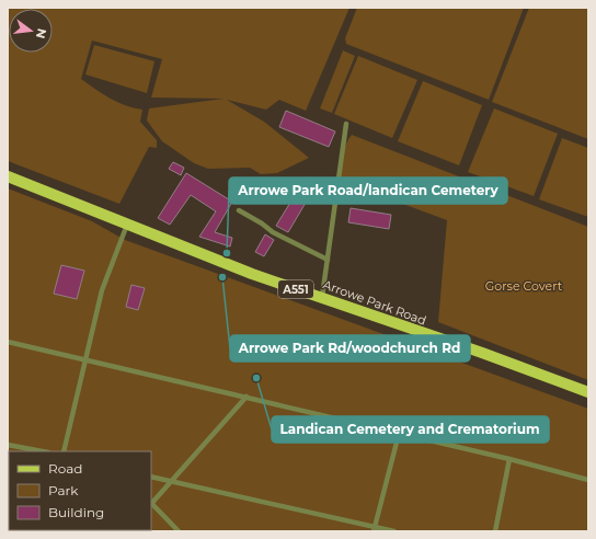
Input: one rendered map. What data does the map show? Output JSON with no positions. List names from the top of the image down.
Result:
{
  "streets": {
    "main road": ["A551", "Arrowe Park Road"]
  },
  "parks": ["Gorse Covert"],
  "places": ["Arrowe Park Road/landican Cemetery", "Arrowe Park Rd/woodchurch Rd", "Landican Cemetery and Crematorium"],
  "legend": ["Road", "Park", "Building"],
  "north": "right"
}
